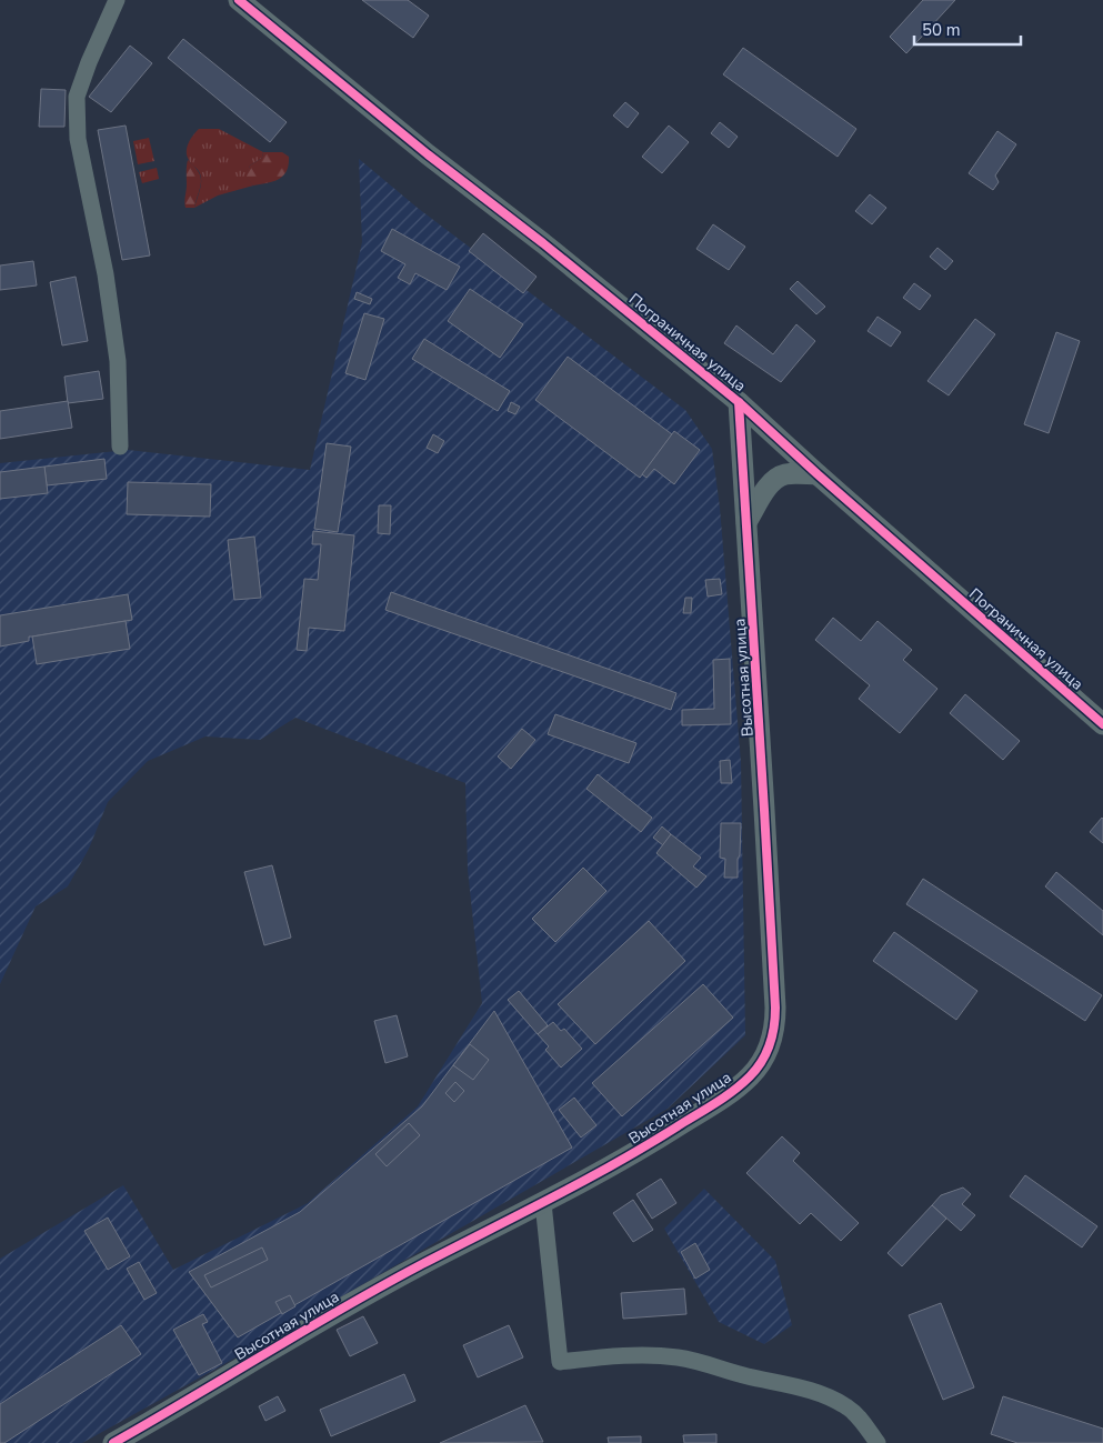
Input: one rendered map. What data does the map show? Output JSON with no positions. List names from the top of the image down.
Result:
{
  "streets": {
    "street": ["Пограничная улица", "Высотная улица"]
  },
  "crossings": [
    ["Пограничная улица", "Высотная улица"]
  ],
  "scale_bar": "50 m"
}
